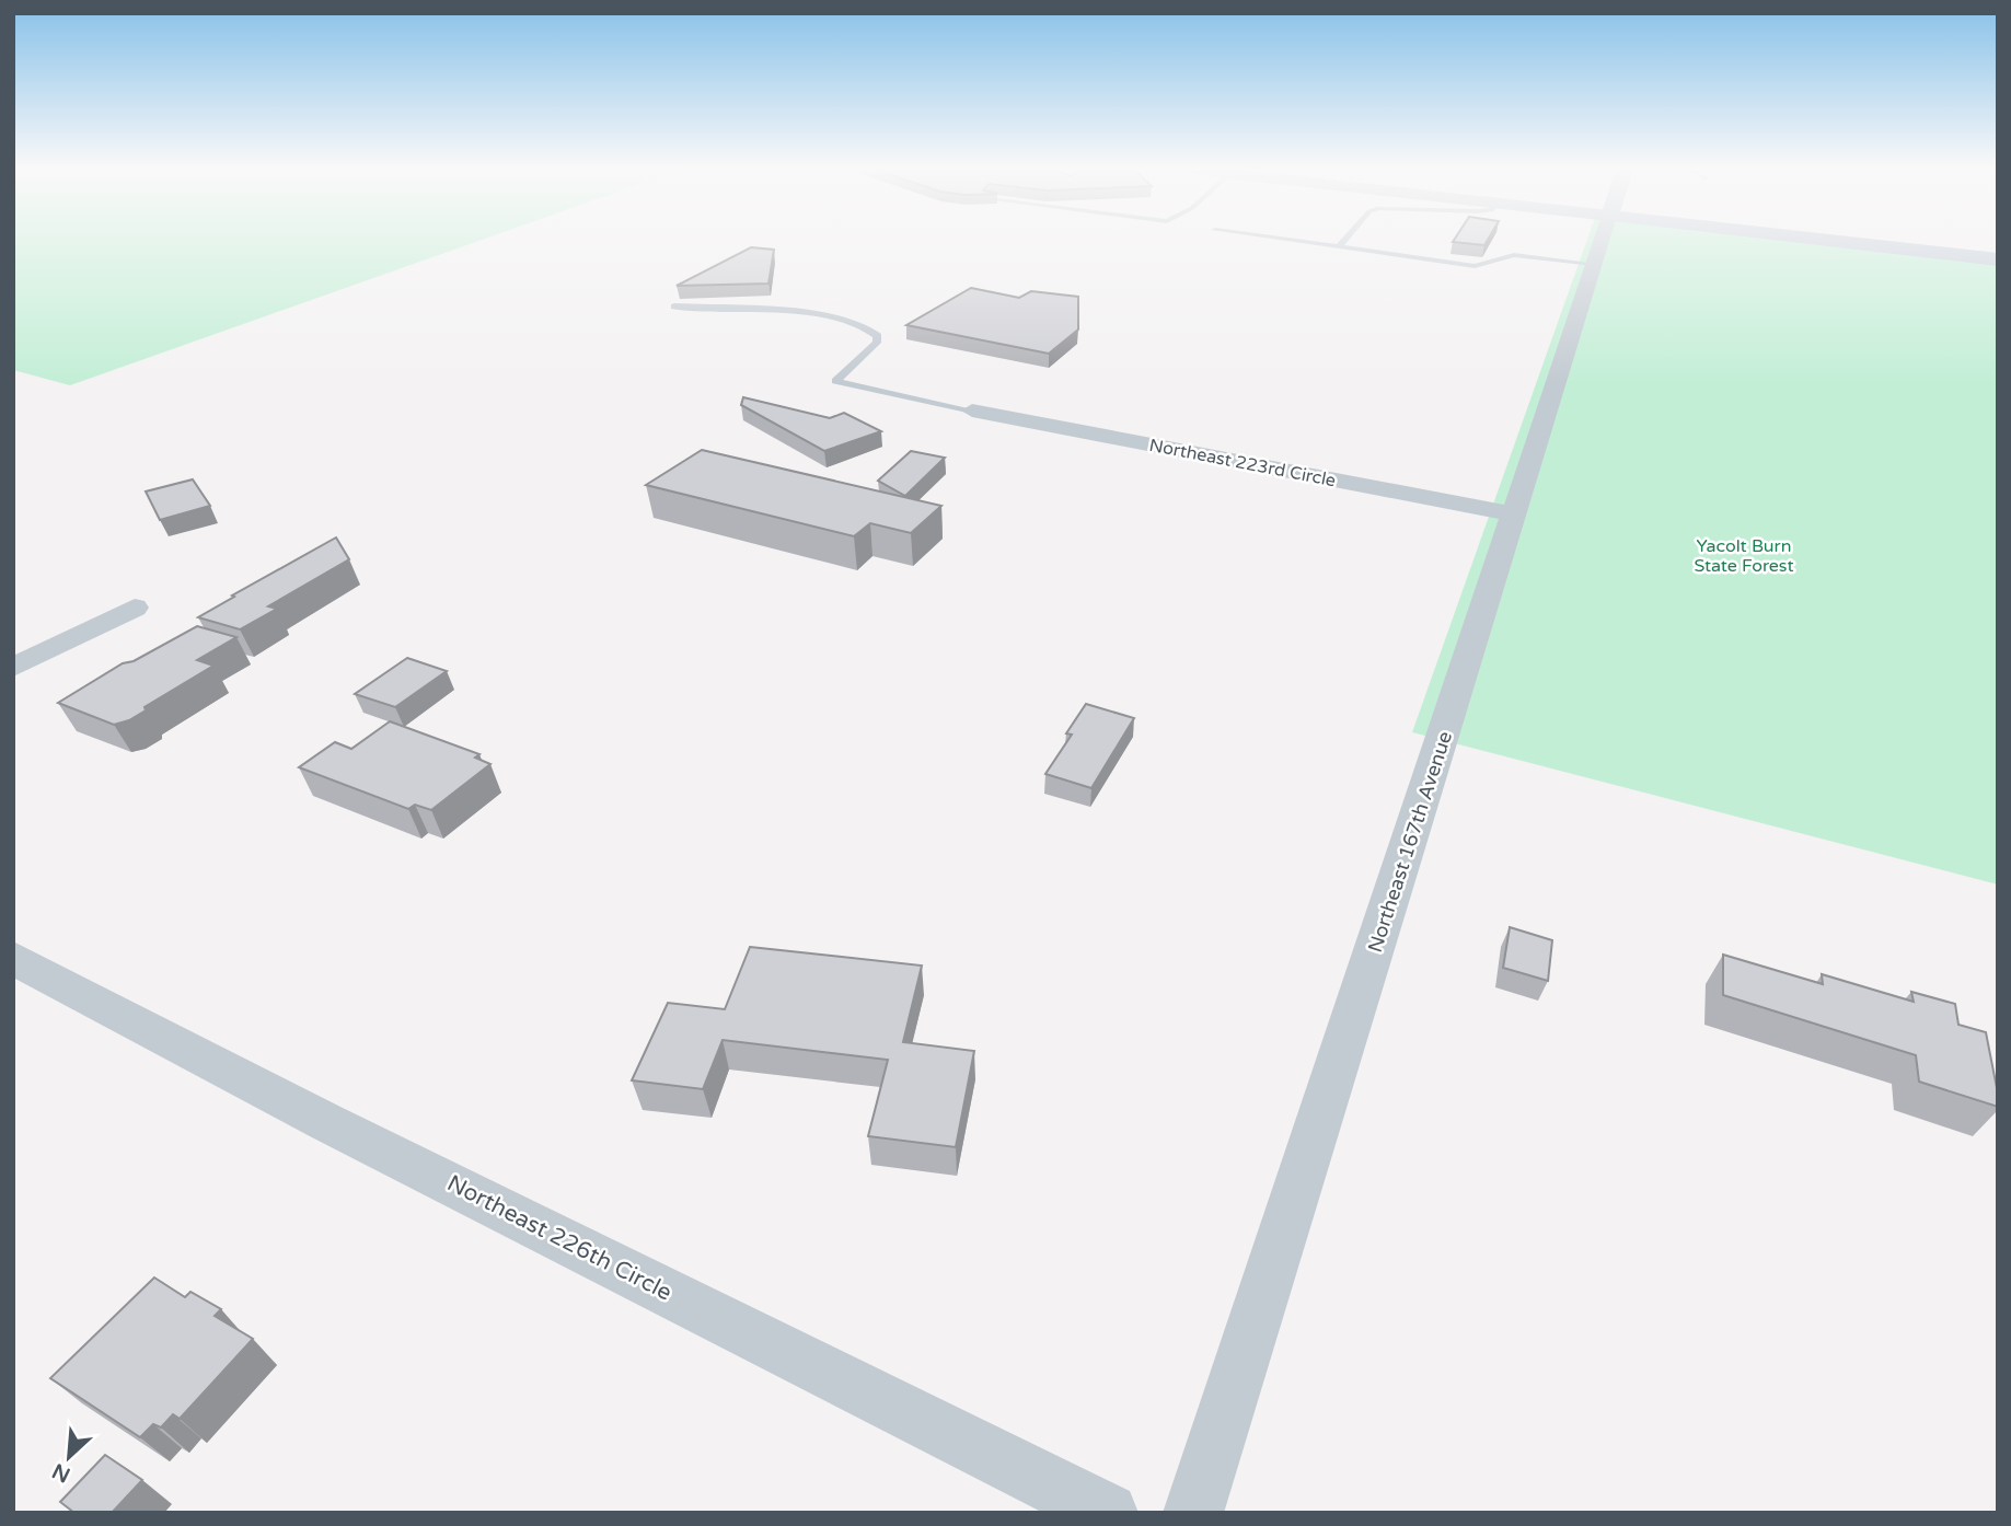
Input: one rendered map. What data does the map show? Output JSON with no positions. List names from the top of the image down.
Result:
{
  "streets": {
    "street": ["Northeast 223rd Circle", "Northeast 167th Avenue", "Northeast 226th Circle"]
  },
  "crossings": [
    ["Northeast 223rd Circle", "Northeast 167th Avenue"]
  ],
  "parks": ["Yacolt Burn State Forest"],
  "north": "bottom left"
}
